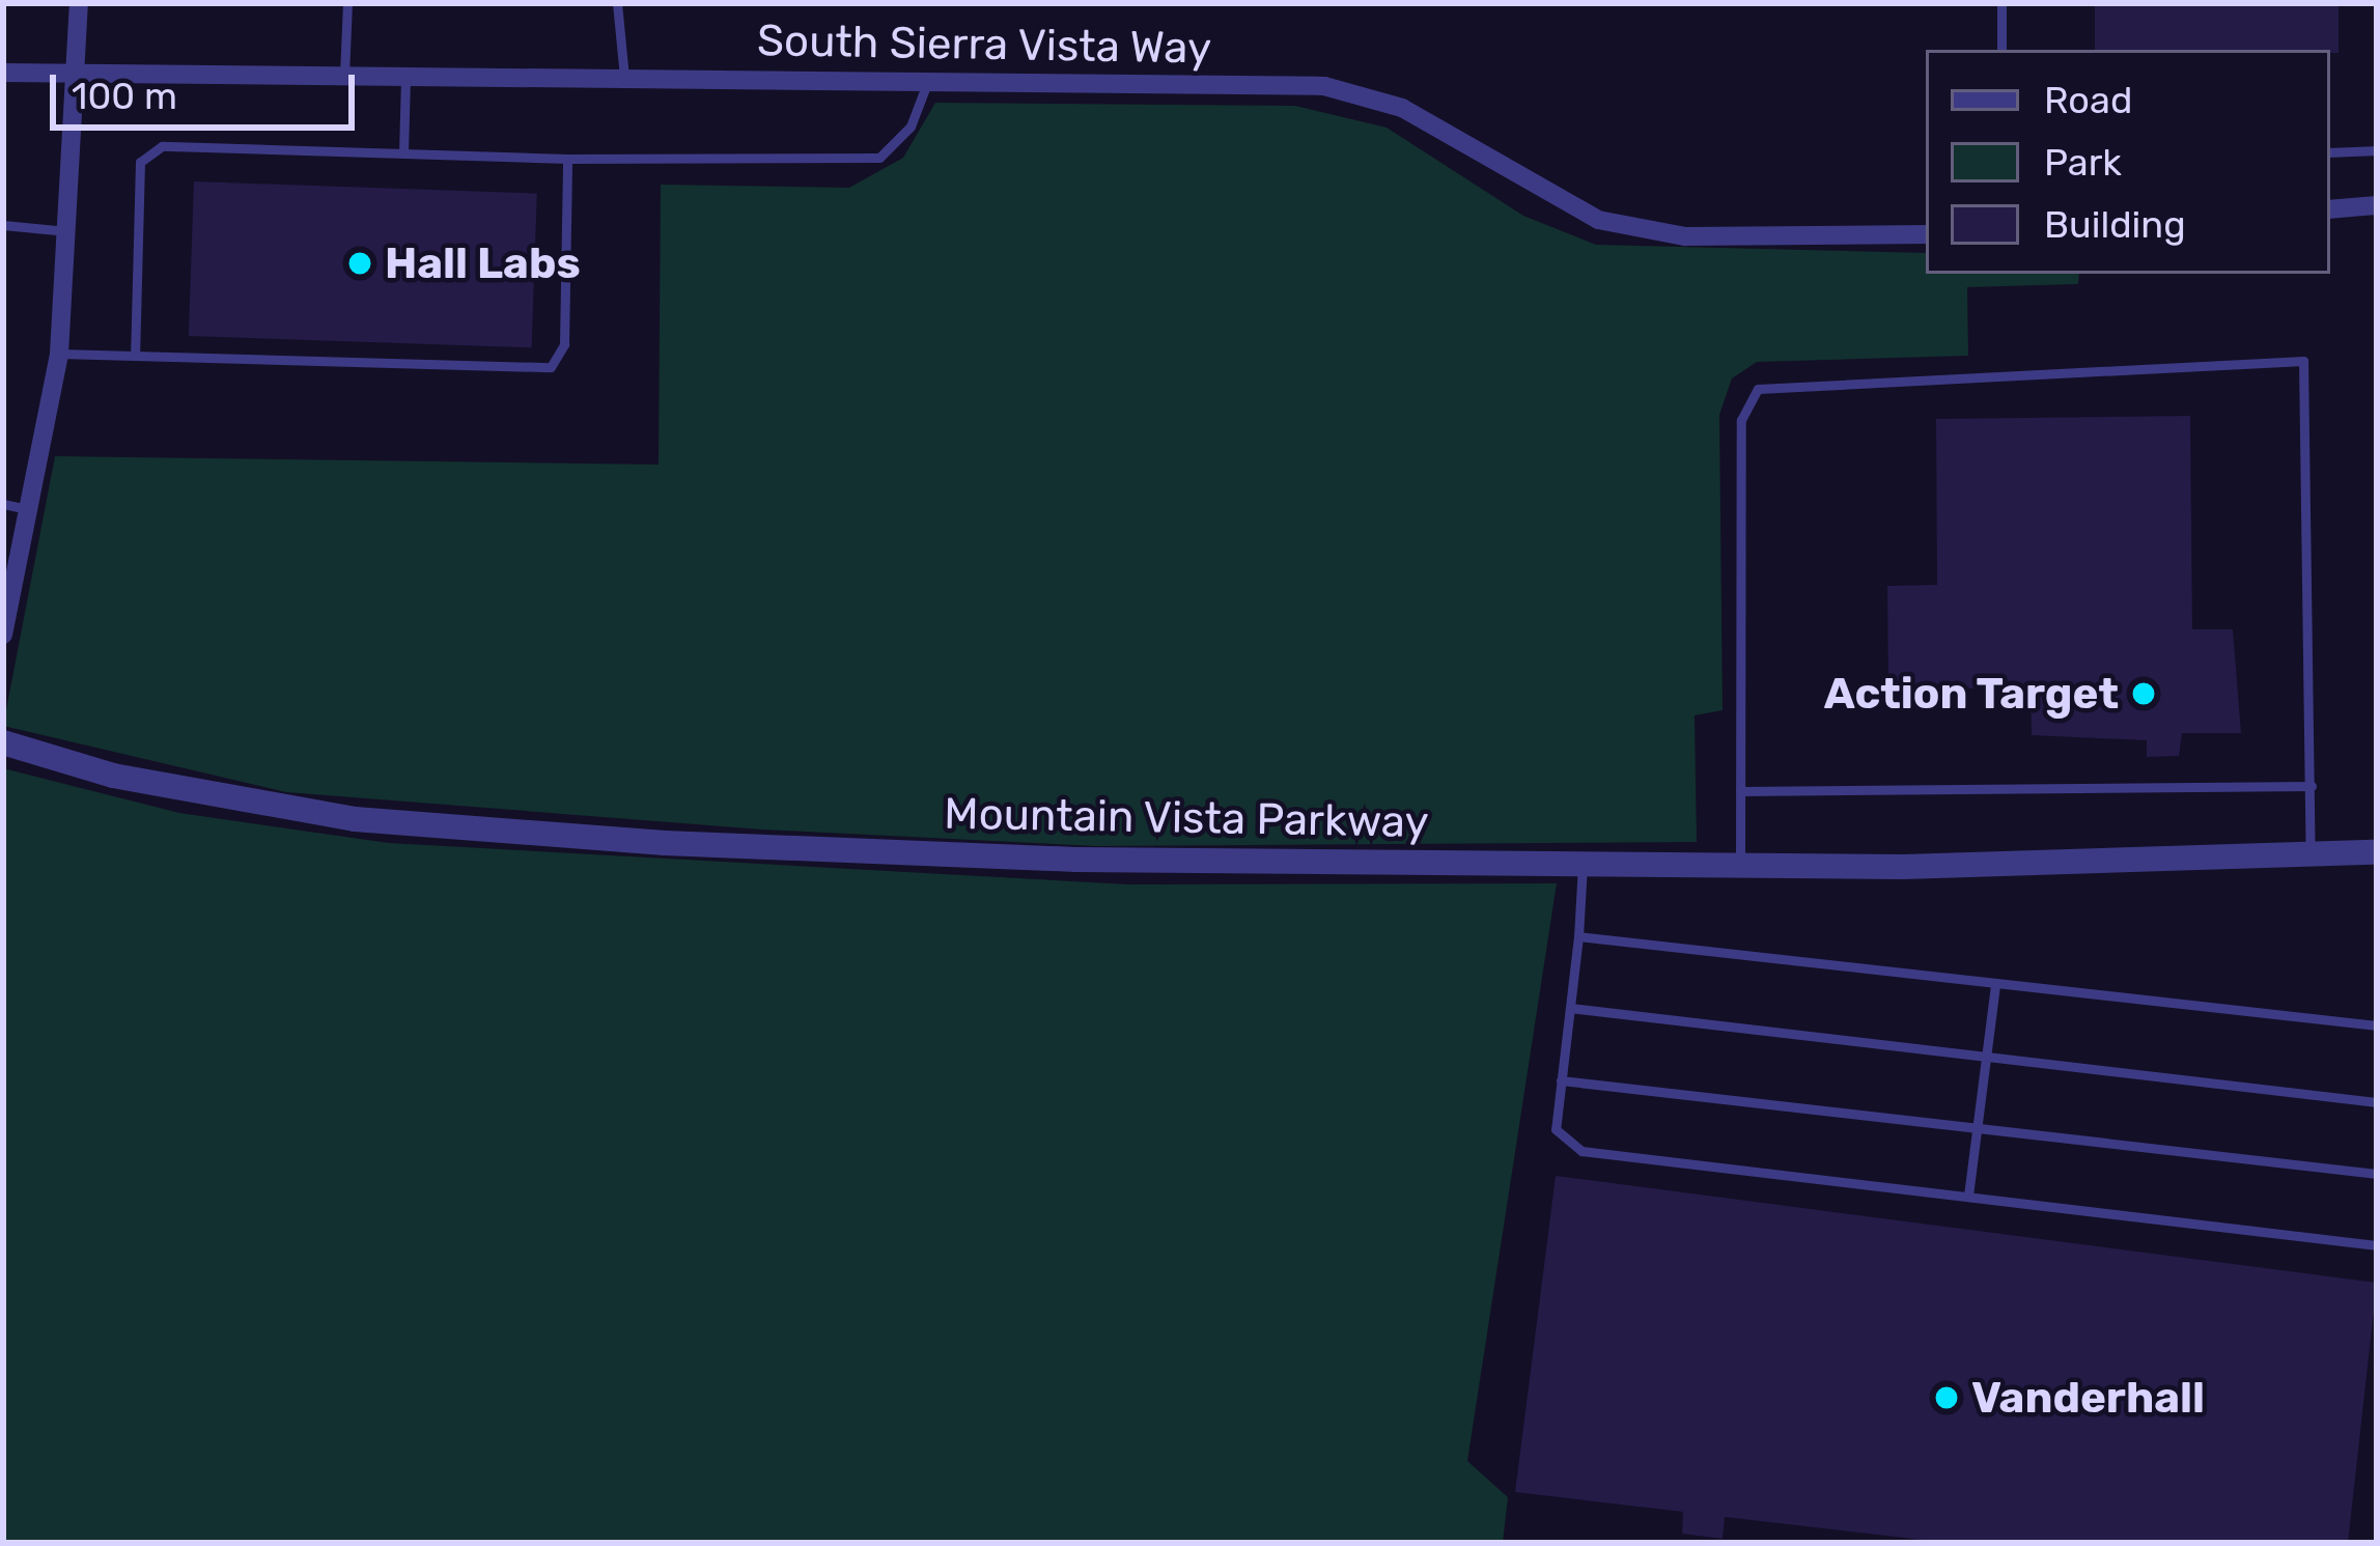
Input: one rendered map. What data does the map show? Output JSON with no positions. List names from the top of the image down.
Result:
{
  "streets": {
    "street": ["South Sierra Vista Way", "Mountain Vista Parkway"]
  },
  "places": ["Hall Labs", "Action Target", "Vanderhall"],
  "legend": ["Road", "Park", "Building"],
  "scale_bar": "100 m"
}
